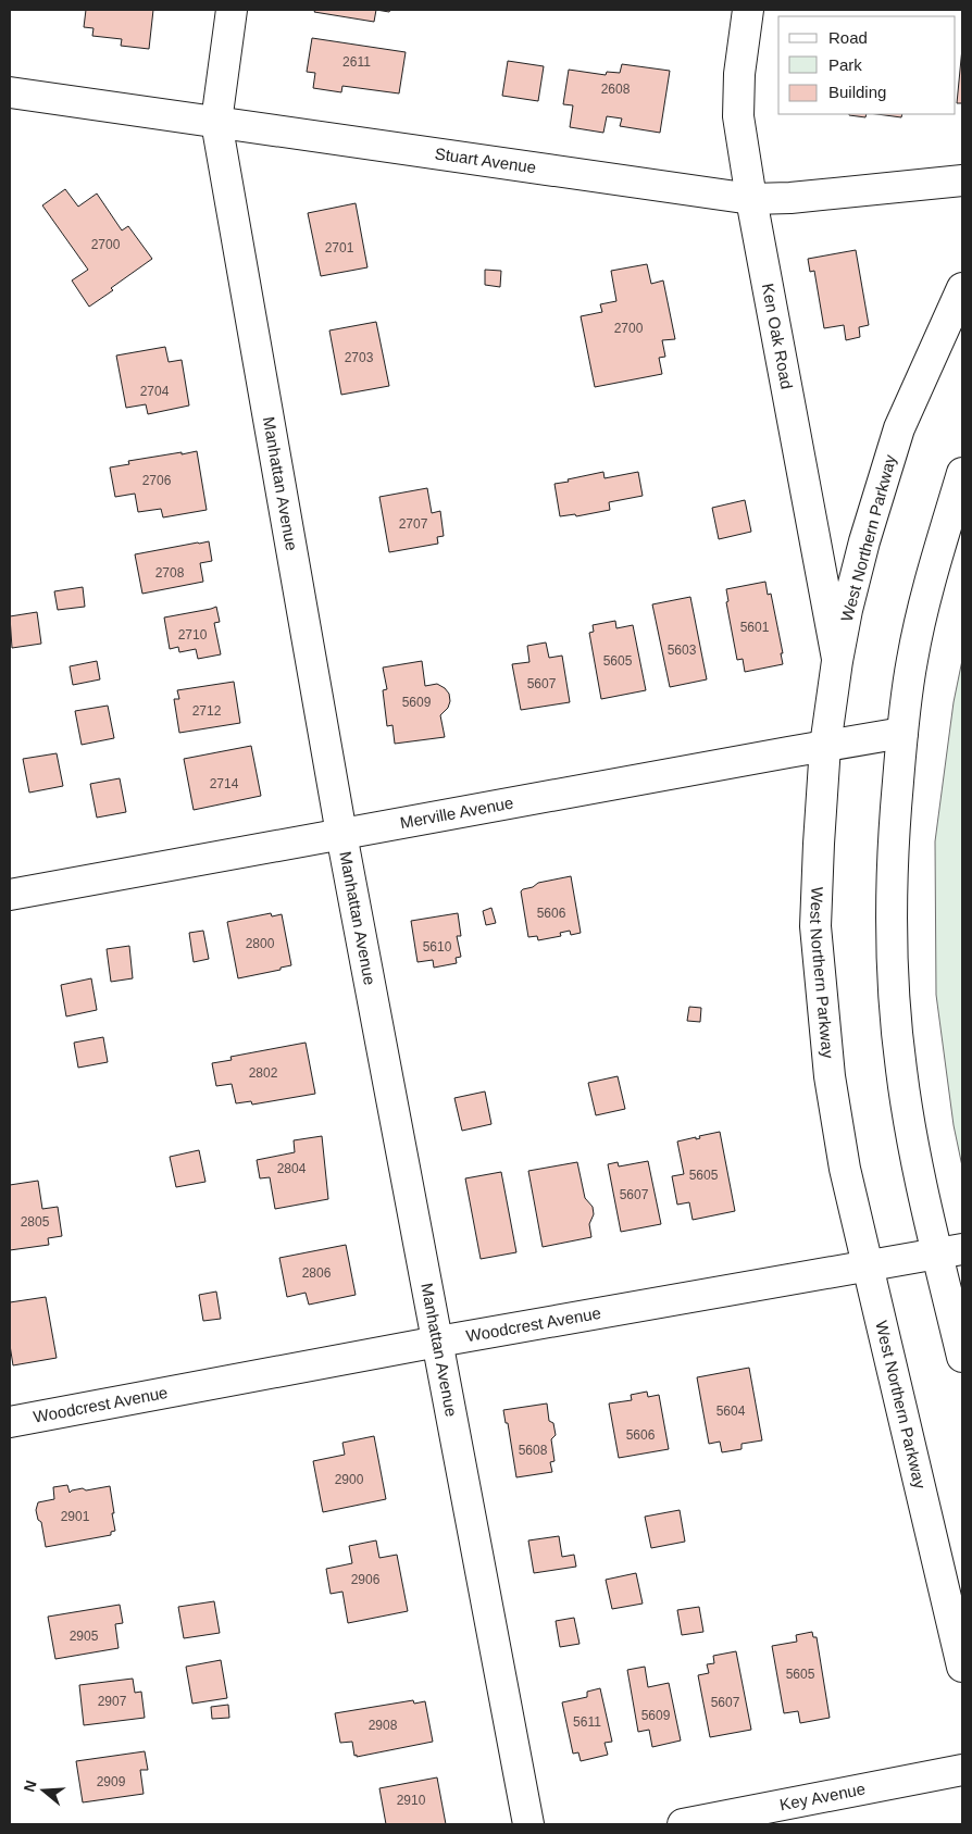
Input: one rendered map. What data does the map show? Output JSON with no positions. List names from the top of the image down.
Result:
{
  "streets": {
    "street": [
      "Stuart Avenue",
      "Ken Oak Road",
      "Manhattan Avenue",
      "West Northern Parkway",
      "Merville Avenue",
      "Woodcrest Avenue",
      "Key Avenue"
    ]
  },
  "crossings": [
    ["Stuart Avenue", "Ken Oak Road"],
    ["Stuart Avenue", "Manhattan Avenue"],
    ["Ken Oak Road", "West Northern Parkway"],
    ["Manhattan Avenue", "Merville Avenue"],
    ["Manhattan Avenue", "Woodcrest Avenue"],
    ["West Northern Parkway", "Merville Avenue"],
    ["West Northern Parkway", "Woodcrest Avenue"]
  ],
  "house_numbers": [
    "2611",
    "2608",
    "2700",
    "2701",
    "2700",
    "2703",
    "2704",
    "2706",
    "2707",
    "2708",
    "5601",
    "2710",
    "5603",
    "5605",
    "5607",
    "5609",
    "2712",
    "2714",
    "5606",
    "2800",
    "5610",
    "2802",
    "2804",
    "5605",
    "5607",
    "2805",
    "2806",
    "5604",
    "5606",
    "5608",
    "2900",
    "2901",
    "2906",
    "2905",
    "5605",
    "2907",
    "5607",
    "5609",
    "5611",
    "2908",
    "2909",
    "2910"
  ],
  "legend": ["Road", "Park", "Building"],
  "north": "left"
}
